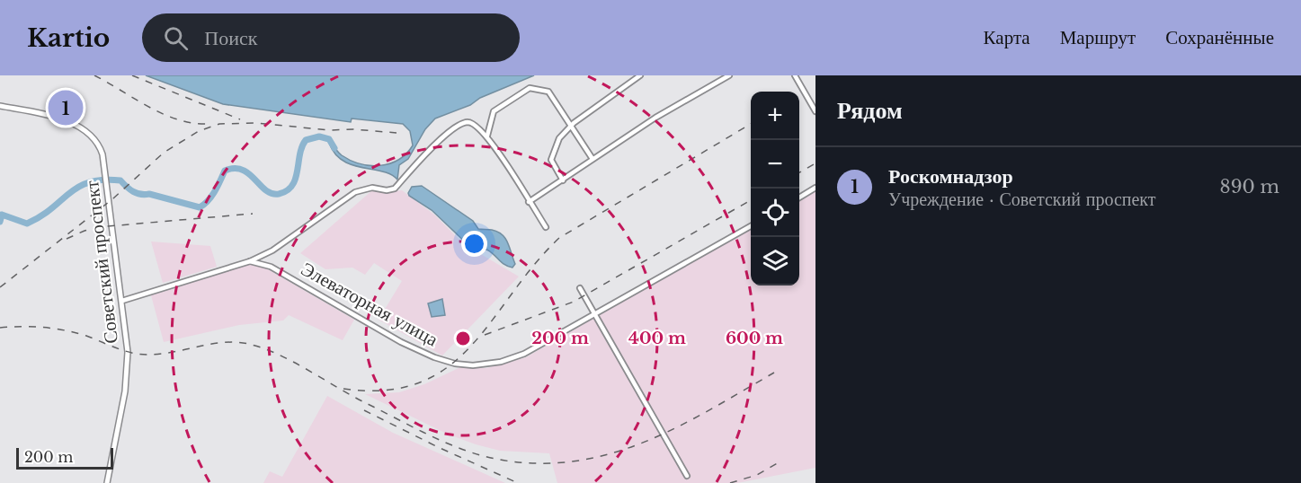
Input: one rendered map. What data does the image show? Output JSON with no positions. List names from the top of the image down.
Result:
{
  "streets": {
    "street": ["Советский проспект", "Элеваторная улица"]
  },
  "scale_bar": "200 m",
  "page": {
    "header": "Kartio",
    "search": "Поиск",
    "nav": ["Карта", "Маршрут", "Сохранённые"],
    "heading": "Рядом",
    "pins": "1",
    "map_buttons": ["+", "−"],
    "list": [
      {
        "mark": "1",
        "name": "Роскомнадзор",
        "note": "Учреждение · Советский проспект",
        "value": "890 m"
      }
    ],
    "scale": "200 m"
  },
  "rings": ["200 m", "400 m", "600 m"]
}
